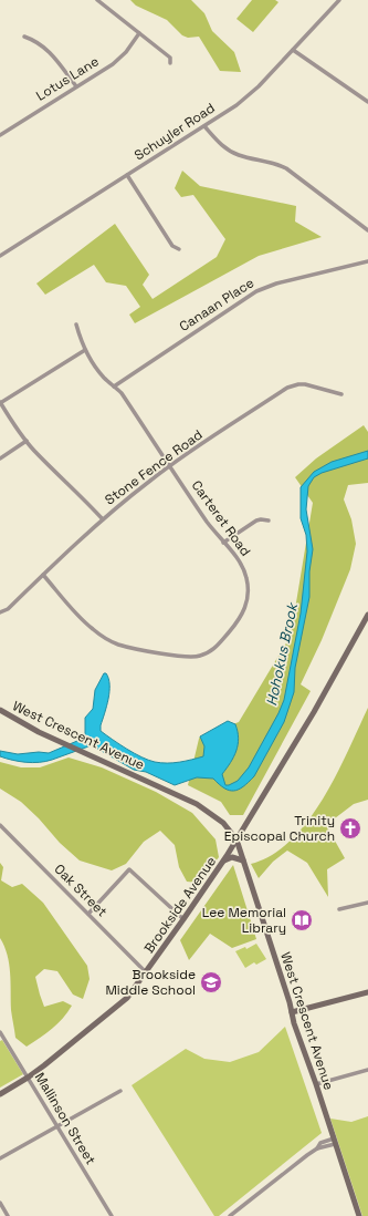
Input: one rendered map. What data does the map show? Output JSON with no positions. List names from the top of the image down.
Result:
{
  "streets": {
    "main road": ["West Crescent Avenue", "Brookside Avenue"],
    "street": [
      "Lotus Lane",
      "Schuyler Road",
      "Canaan Place",
      "Stone Fence Road",
      "Carteret Road",
      "Oak Street",
      "Mallinson Street"
    ]
  },
  "crossings": [
    ["Canaan Place", "Carteret Road"],
    ["Stone Fence Road", "Carteret Road"],
    ["West Crescent Avenue", "Brookside Avenue"],
    ["Oak Street", "Brookside Avenue"],
    ["Brookside Avenue", "Mallinson Street"]
  ],
  "water": ["Hohokus Brook"],
  "places": {
    "church": ["Trinity Episcopal Church"],
    "library": ["Lee Memorial Library"],
    "school or university": ["Brookside Middle School"]
  }
}
